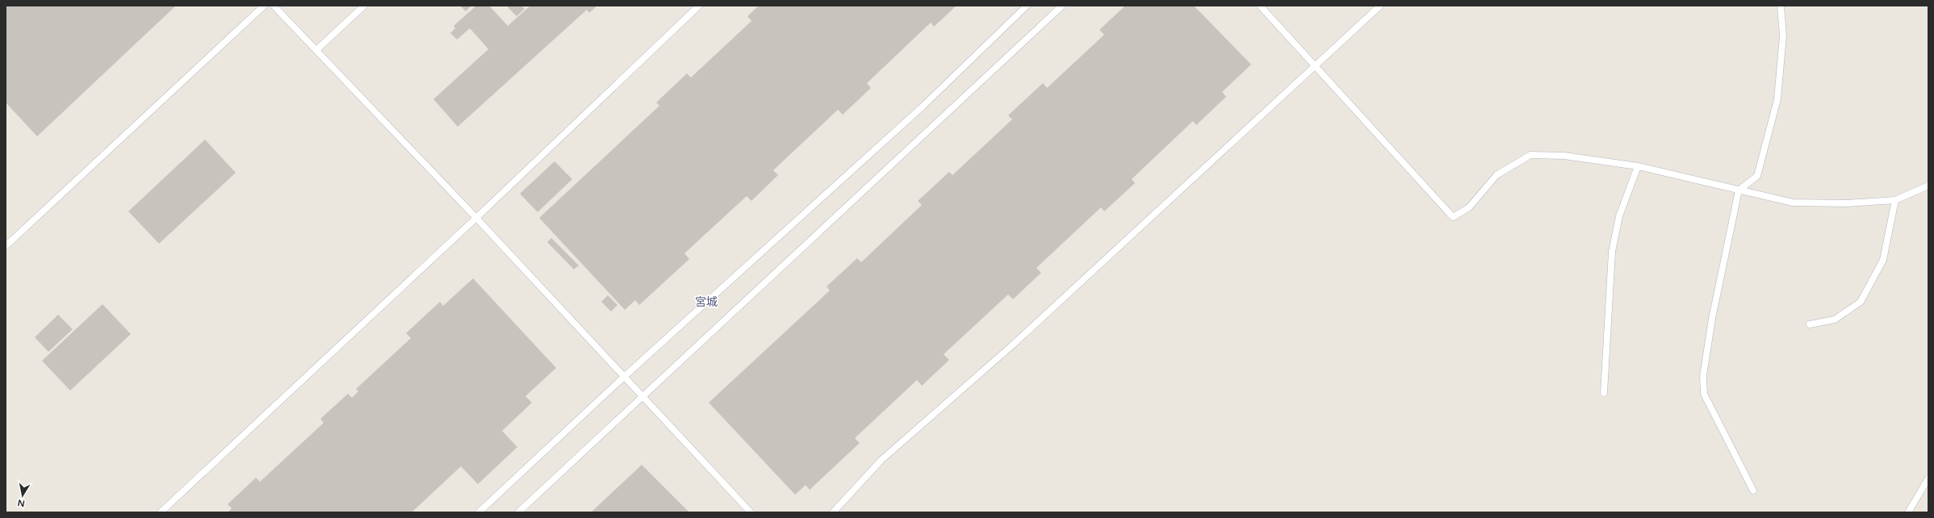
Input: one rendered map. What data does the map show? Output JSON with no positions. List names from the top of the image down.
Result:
{
  "districts": ["宮城"],
  "north": "bottom"
}
